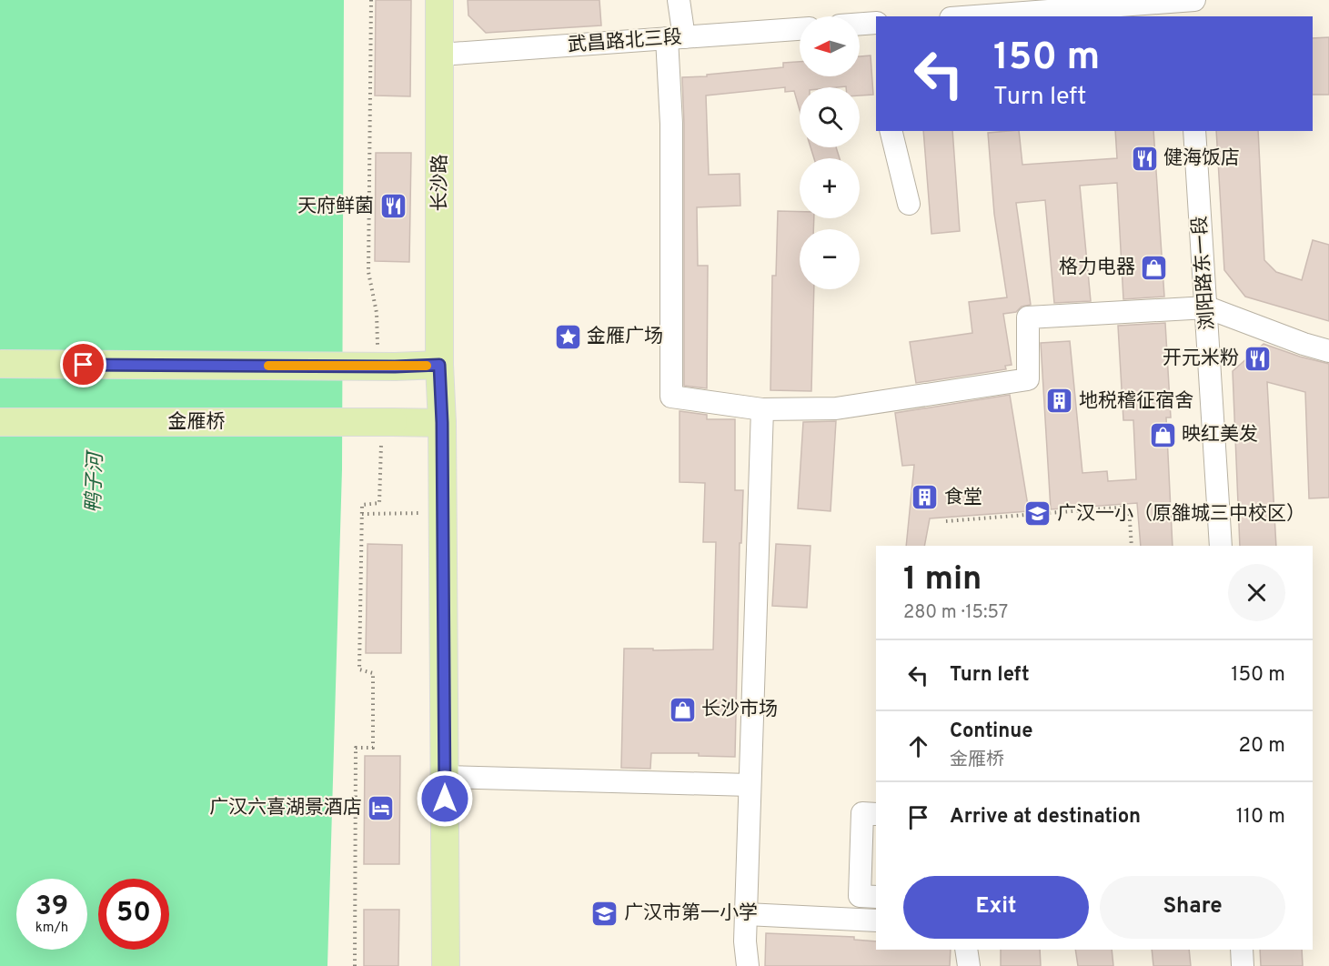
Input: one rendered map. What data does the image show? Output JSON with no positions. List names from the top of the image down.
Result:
{
  "streets": {
    "main road": ["长沙路", "金雁桥"],
    "street": ["武昌路北三段", "浏阳路东一段"]
  },
  "crossings": [
    ["武昌路北三段", "长沙路"],
    ["长沙路", "金雁桥"]
  ],
  "water": ["鸭子河"],
  "places": {
    "restaurant": ["健海饭店", "天府鲜菌", "开元米粉"],
    "shop": ["格力电器", "映红美发", "长沙市场"],
    "place": ["金雁广场"],
    "building": ["地税稽征宿舍", "食堂"],
    "school or university": ["广汉一小（原雒城三中校区）", "广汉市第一小学"],
    "hotel": ["广汉六喜湖景酒店"]
  },
  "north": "left",
  "page": {
    "map_buttons": ["+", "−"],
    "turn": ["150 m", "Turn left"],
    "heading": ["1 min", "280 m · 15:57"],
    "list": [
      {
        "name": "Turn left",
        "value": "150 m"
      },
      {
        "name": "Continue",
        "note": "金雁桥",
        "value": "20 m"
      },
      {
        "name": "Arrive at destination",
        "value": "110 m"
      }
    ],
    "buttons": ["Exit", "Share"],
    "speed": "39 km/h",
    "limit": "50"
  }
}
